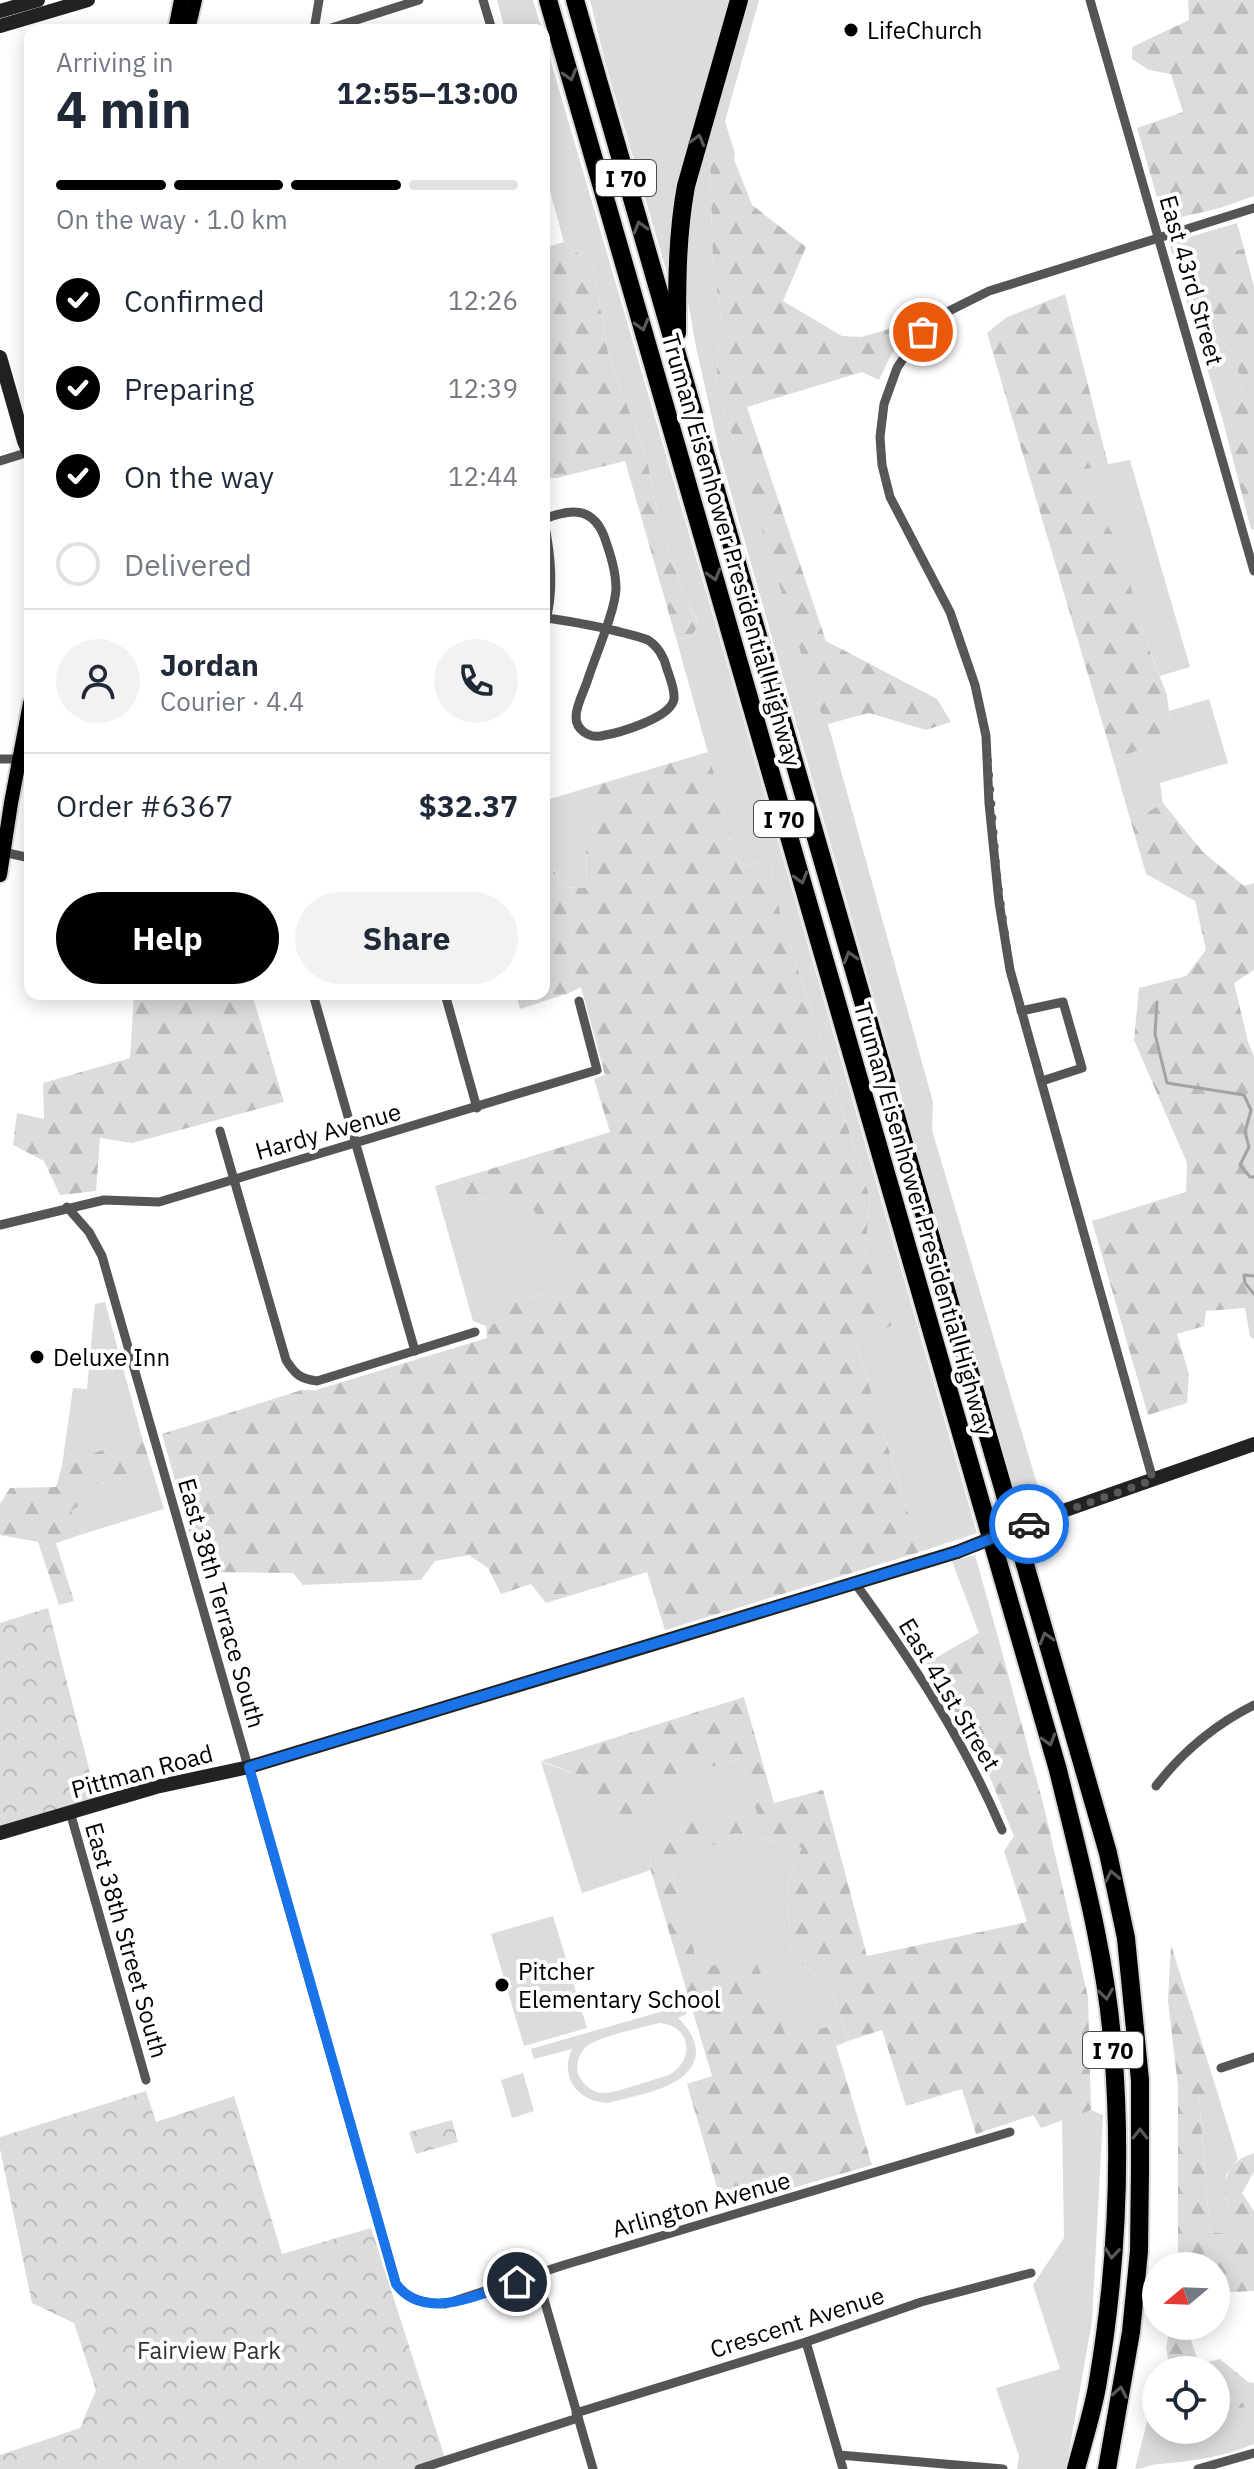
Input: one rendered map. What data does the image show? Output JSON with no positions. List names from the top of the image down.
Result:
{
  "streets": {
    "highway": ["I 70", "Truman/Eisenhower Presidential Highway"],
    "street": [
      "East 43rd Street",
      "Hardy Avenue",
      "East 38th Terrace South",
      "East 41st Street",
      "Pittman Road",
      "East 38th Street South",
      "Arlington Avenue",
      "Crescent Avenue"
    ]
  },
  "crossings": [
    ["Hardy Avenue", "East 38th Terrace South"],
    ["East 38th Terrace South", "Pittman Road"],
    ["East 38th Terrace South", "Arlington Avenue"],
    ["East 41st Street", "Pittman Road"],
    ["Pittman Road", "East 38th Street South"]
  ],
  "parks": ["Fairview Park"],
  "places": ["LifeChurch", "Deluxe Inn", "Pitcher Elementary School"],
  "north": "left",
  "page": {
    "heading": ["4 min", "Arriving in", "12:55–13:00"],
    "panel": [
      "Jordan",
      "Courier · 4.4",
      "Order #6367",
      "$32.37"
    ],
    "bar": "On the way · 1.0 km",
    "list": [
      ["Confirmed", "12:26"],
      ["Preparing", "12:39"],
      ["On the way", "12:44"],
      "Delivered"
    ],
    "buttons": ["Help", "Share"]
  }
}
